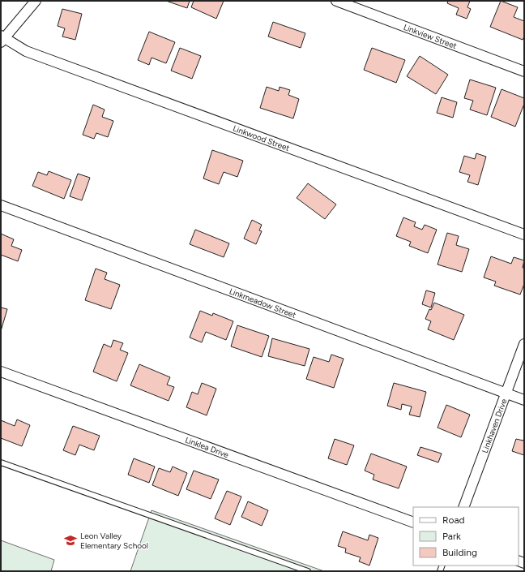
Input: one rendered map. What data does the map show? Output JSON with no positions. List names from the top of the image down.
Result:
{
  "streets": {
    "street": [
      "Linkview Street",
      "Linkwood Street",
      "Linkmeadow Street",
      "Linkhaven Drive",
      "Linklea Drive"
    ]
  },
  "crossings": [
    ["Linkmeadow Street", "Linkhaven Drive"]
  ],
  "places": {
    "school or university": ["Leon Valley Elementary School"]
  },
  "legend": ["Road", "Park", "Building"]
}
